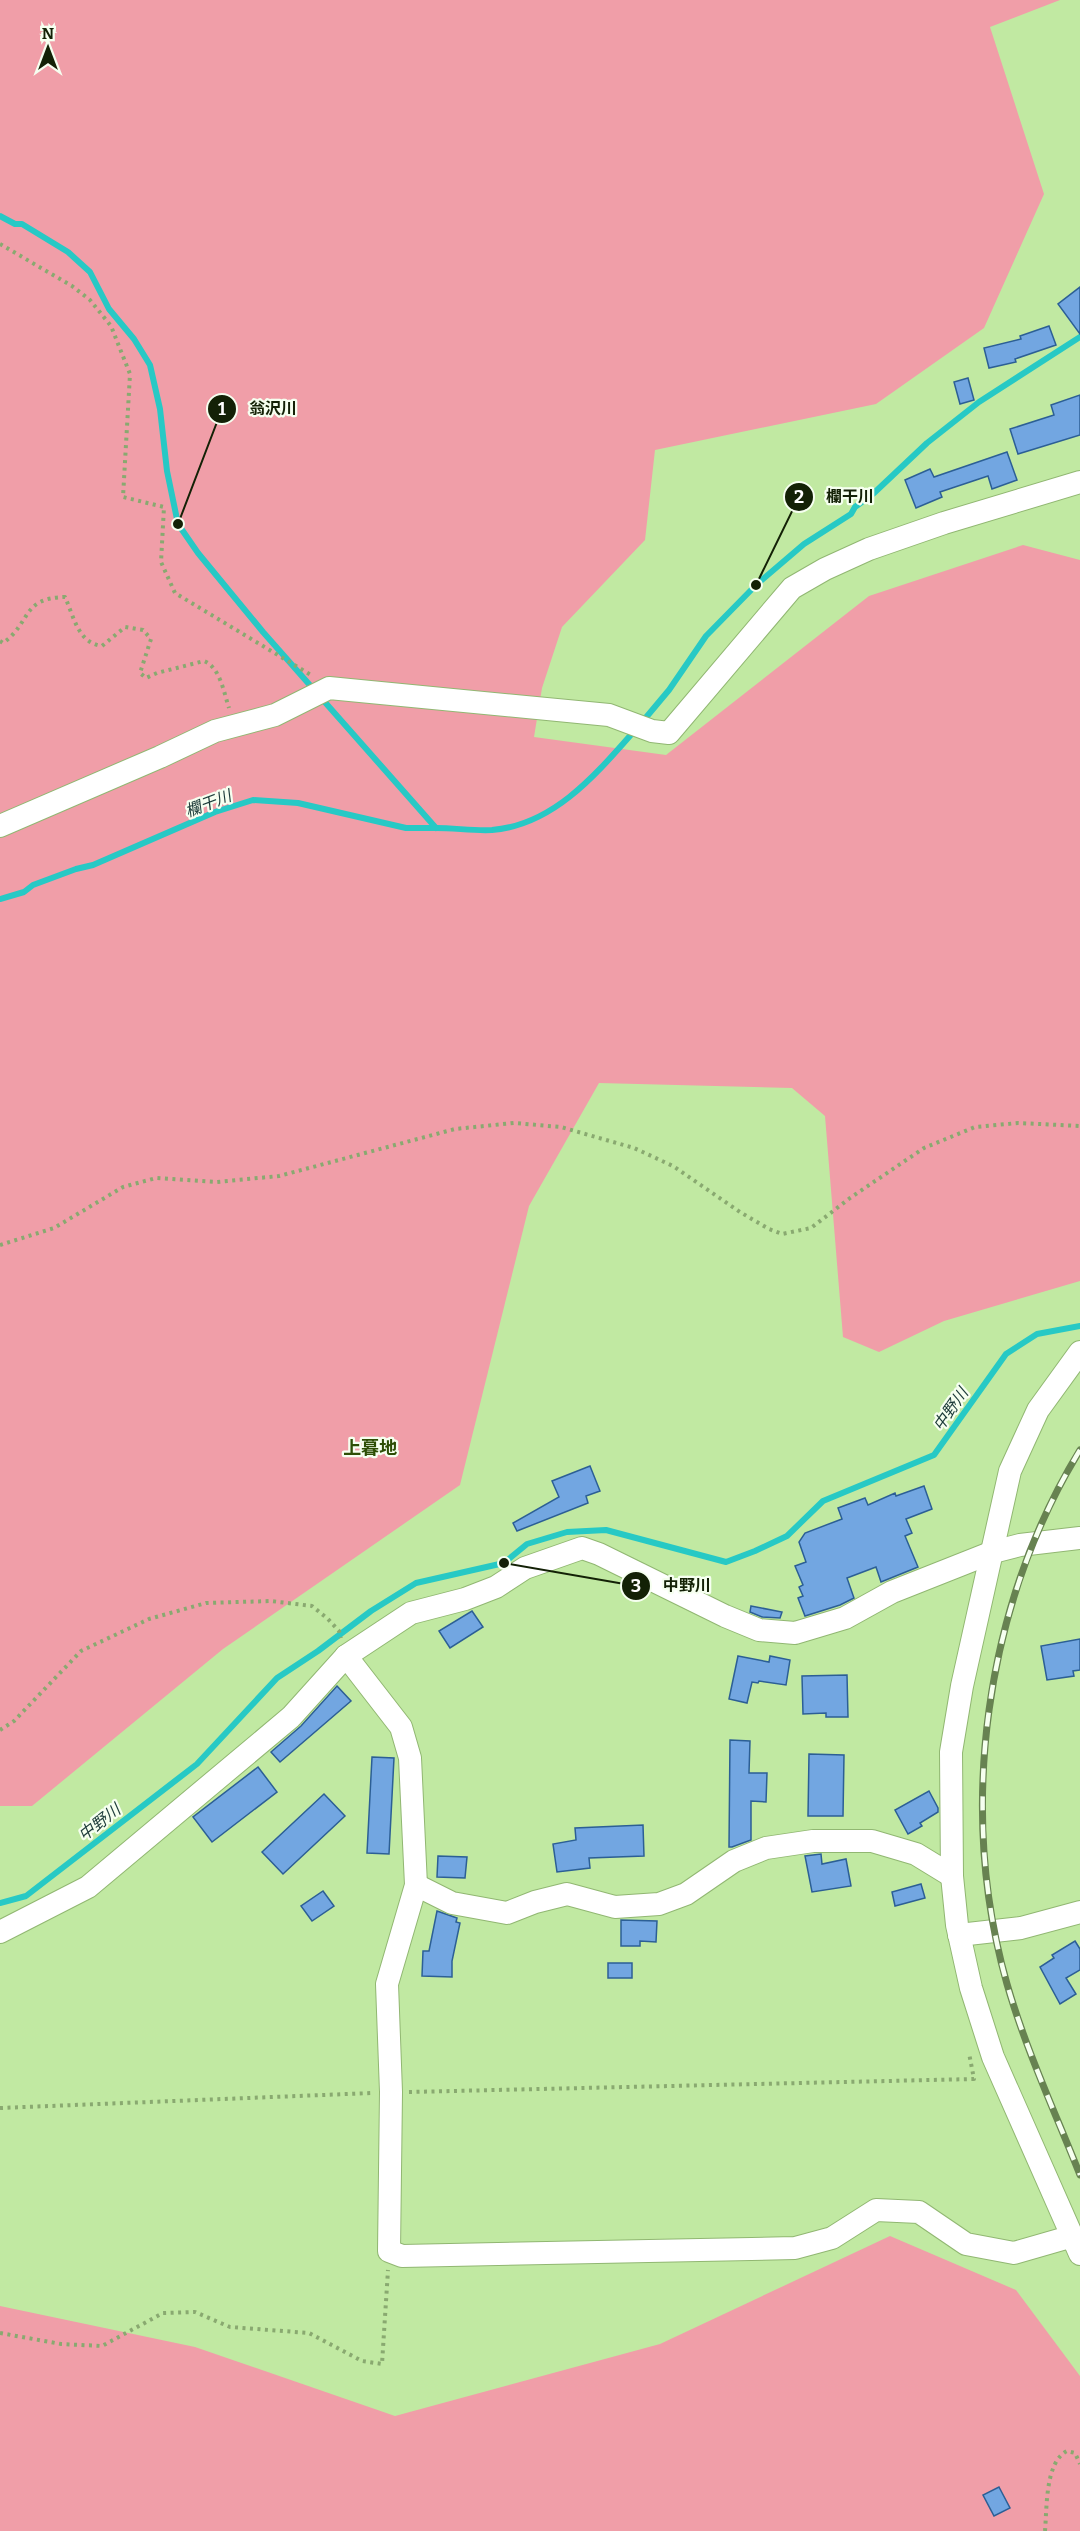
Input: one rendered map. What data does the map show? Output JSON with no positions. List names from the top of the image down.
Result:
{
  "districts": ["上暮地"],
  "water": ["欄干川", "中野川"],
  "places": ["翁沢川", "欄干川", "中野川"],
  "north": "top"
}
